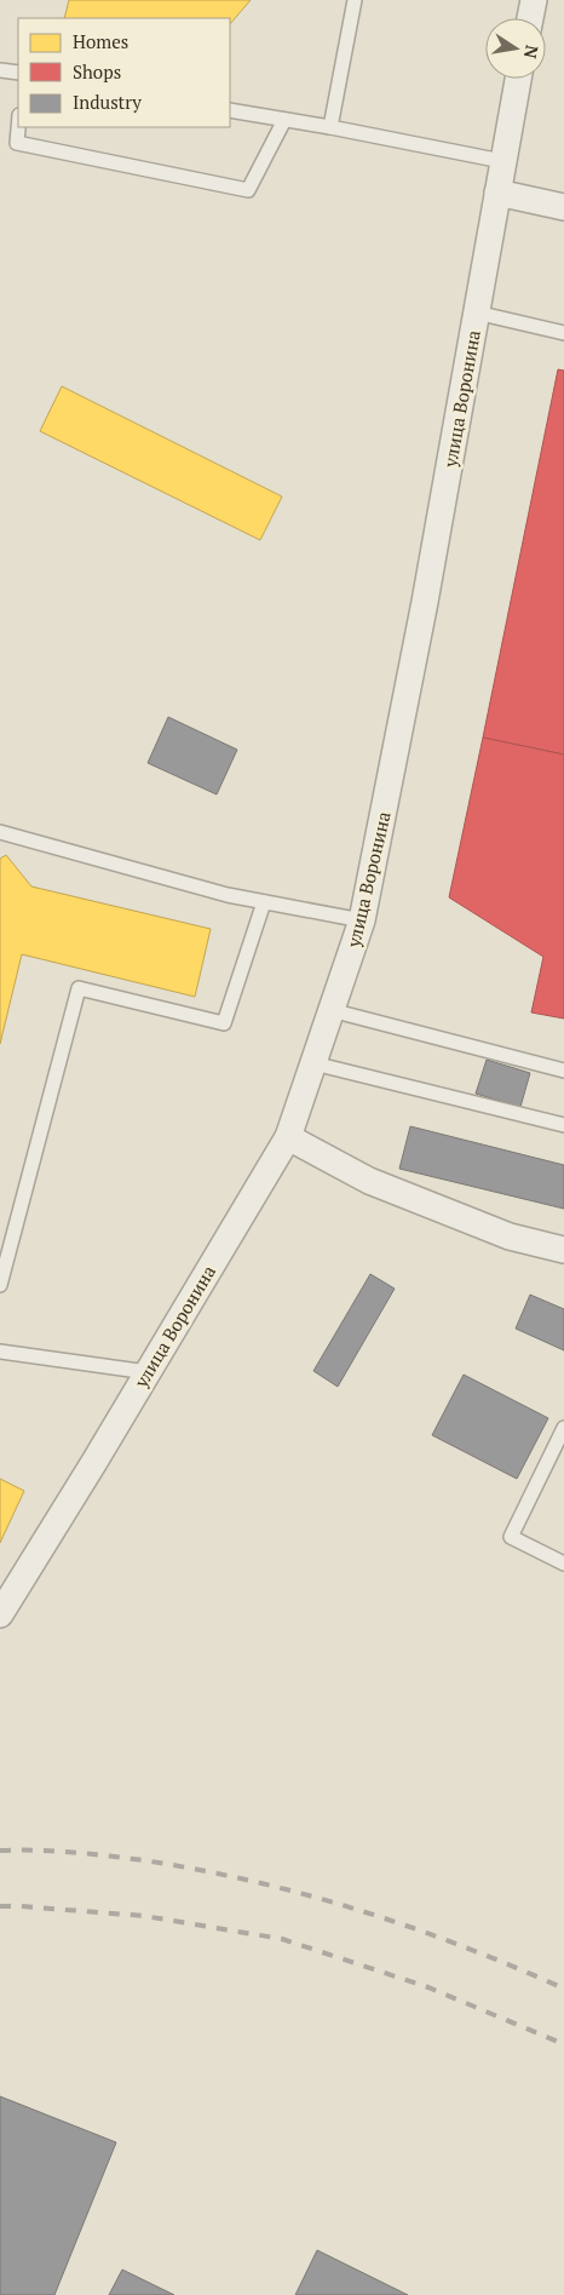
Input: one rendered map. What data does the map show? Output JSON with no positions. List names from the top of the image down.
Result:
{
  "streets": {
    "street": ["улица Воронина"]
  },
  "legend": ["Homes", "Shops", "Industry"],
  "north": "right"
}
